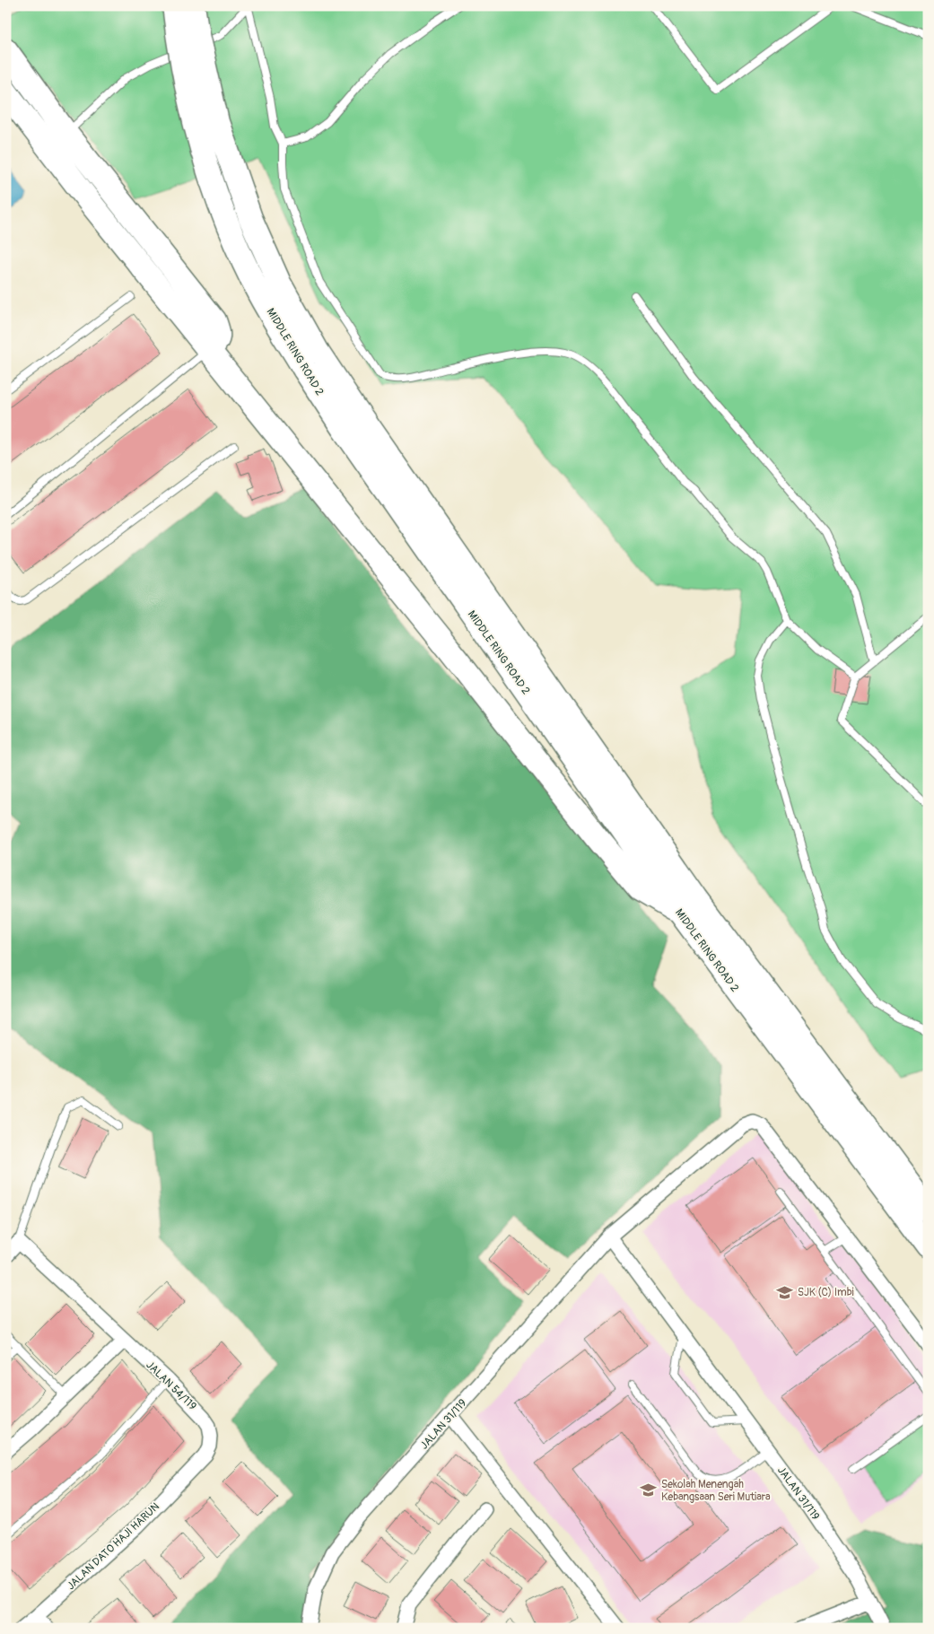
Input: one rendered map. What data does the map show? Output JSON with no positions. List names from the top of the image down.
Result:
{
  "streets": {
    "highway": ["MIDDLE RING ROAD 2"],
    "street": ["JALAN 54/119", "JALAN 31/119", "JALAN DATO HAJI HARUN"]
  },
  "crossings": [
    ["JALAN 54/119", "JALAN DATO HAJI HARUN"]
  ],
  "places": {
    "school or university": ["SJK (C) Imbi", "Sekolah Menengah Kebangsaan Seri Mutiara"]
  }
}
